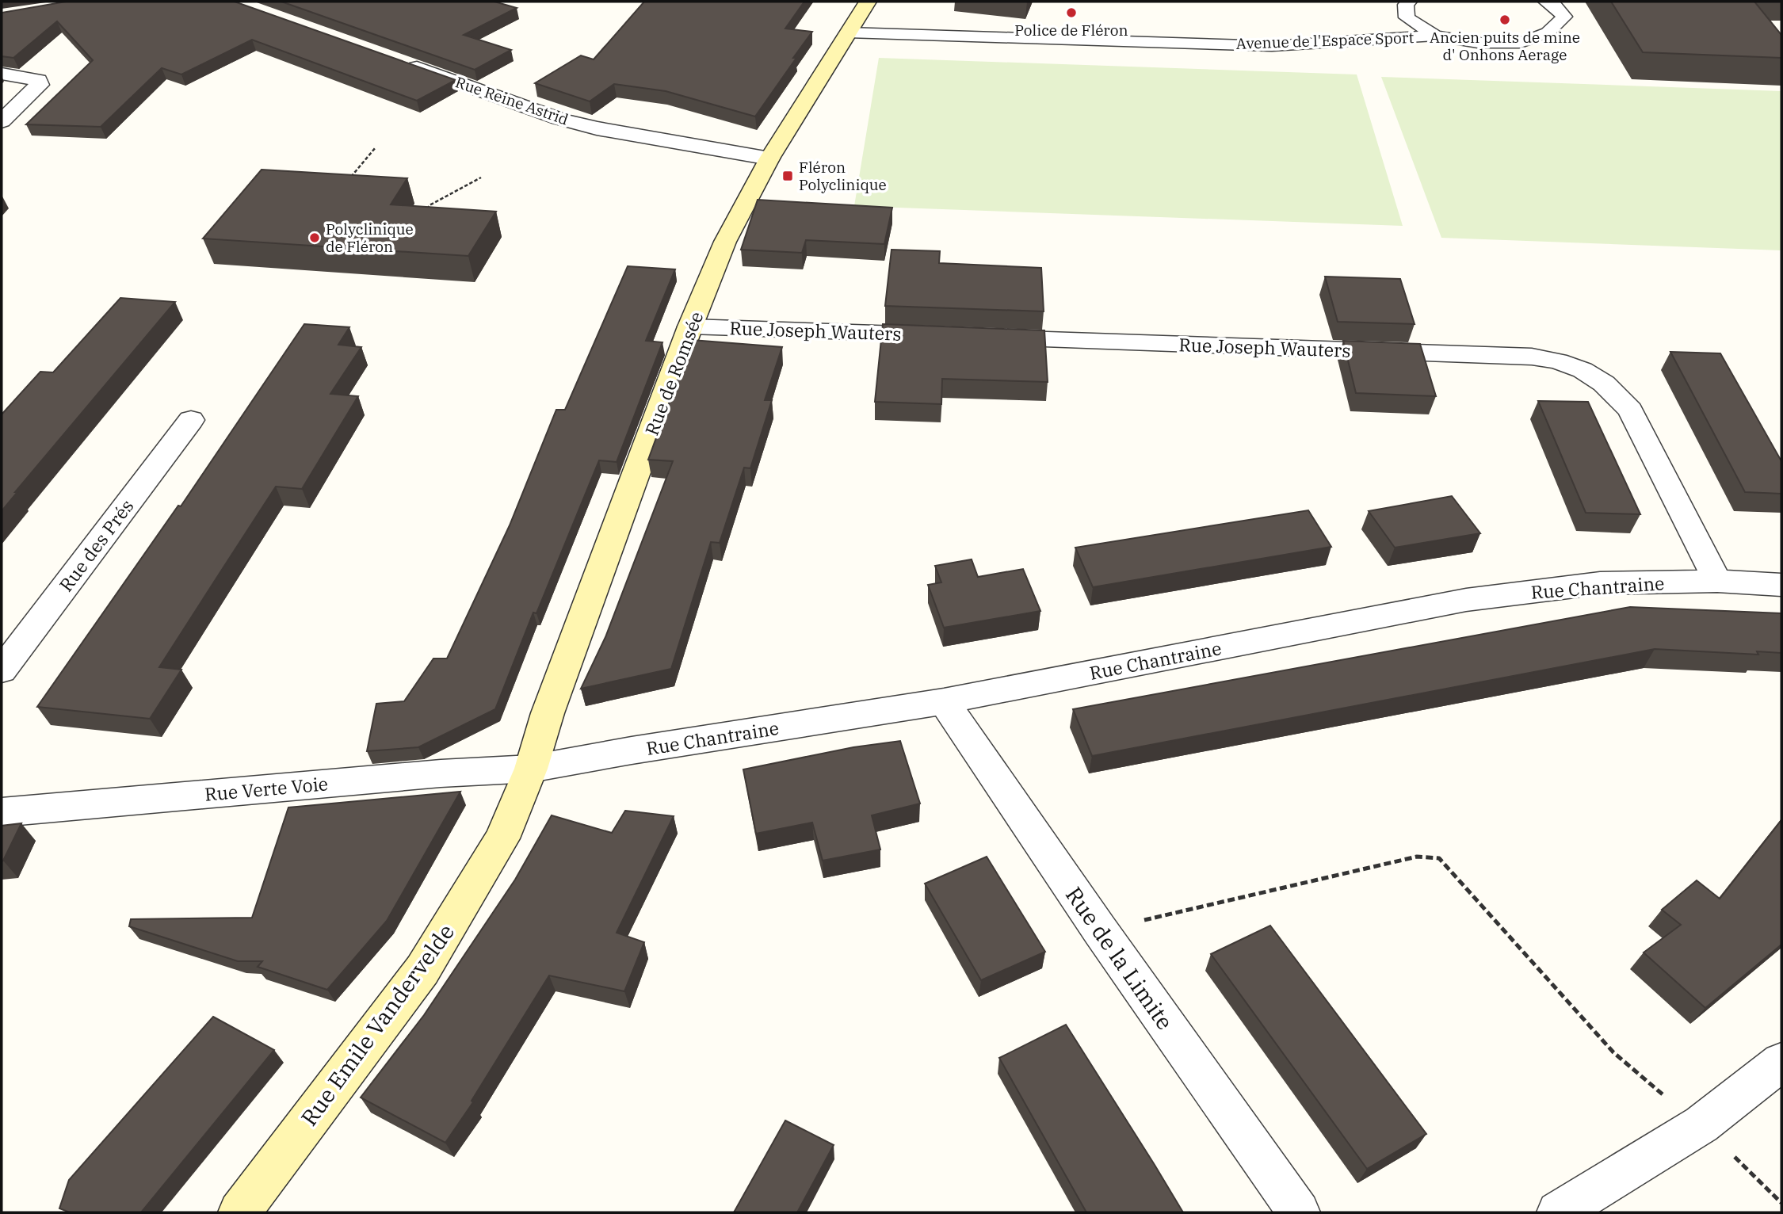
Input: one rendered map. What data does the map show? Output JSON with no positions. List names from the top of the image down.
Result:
{
  "streets": {
    "main road": ["Rue de Romsée", "Rue Emile Vandervelde"],
    "street": [
      "Rue Reine Astrid",
      "Rue Joseph Wauters",
      "Rue des Prés",
      "Rue Chantraine",
      "Rue Verte Voie",
      "Rue de la Limite"
    ],
    "lane": ["Avenue de l'Espace Sport"]
  },
  "crossings": [
    ["Avenue de l'Espace Sport", "Rue de Romsée"],
    ["Rue Reine Astrid", "Rue de Romsée"],
    ["Rue Joseph Wauters", "Rue de Romsée"],
    ["Rue Joseph Wauters", "Rue Chantraine"],
    ["Rue de Romsée", "Rue Chantraine"],
    ["Rue de Romsée", "Rue Verte Voie"],
    ["Rue de Romsée", "Rue Emile Vandervelde"],
    ["Rue Chantraine", "Rue Verte Voie"],
    ["Rue Chantraine", "Rue de la Limite"],
    ["Rue Chantraine", "Rue Emile Vandervelde"],
    ["Rue Verte Voie", "Rue Emile Vandervelde"]
  ],
  "places": {
    "other": ["Police de Fléron", "Ancien puits de mine d' Onhons Aerage", "Polyclinique de Fléron"],
    "transit": ["Fléron Polyclinique"]
  }
}
